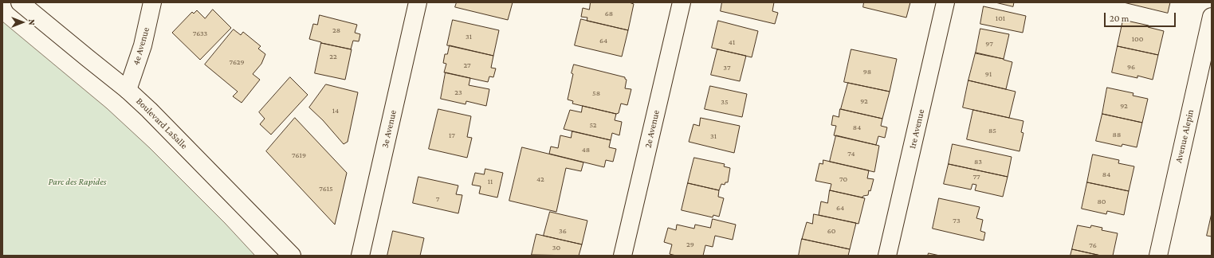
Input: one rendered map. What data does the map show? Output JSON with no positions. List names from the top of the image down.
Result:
{
  "streets": {
    "street": [
      "4e Avenue",
      "Boulevard LaSalle",
      "3e Avenue",
      "2e Avenue",
      "1re Avenue",
      "Avenue Alepin"
    ]
  },
  "crossings": [
    ["4e Avenue", "Boulevard LaSalle"]
  ],
  "parks": ["Parc des Rapides"],
  "house_numbers": [
    "68",
    "101",
    "28",
    "7633",
    "31",
    "100",
    "64",
    "41",
    "97",
    "22",
    "7629",
    "27",
    "96",
    "37",
    "98",
    "91",
    "23",
    "58",
    "92",
    "35",
    "92",
    "14",
    "52",
    "84",
    "85",
    "88",
    "17",
    "31",
    "48",
    "74",
    "7619",
    "83",
    "84",
    "77",
    "42",
    "70",
    "11",
    "7615",
    "7",
    "80",
    "64",
    "73",
    "36",
    "60",
    "29",
    "76",
    "30"
  ],
  "scale_bar": "20 m",
  "north": "right"
}
